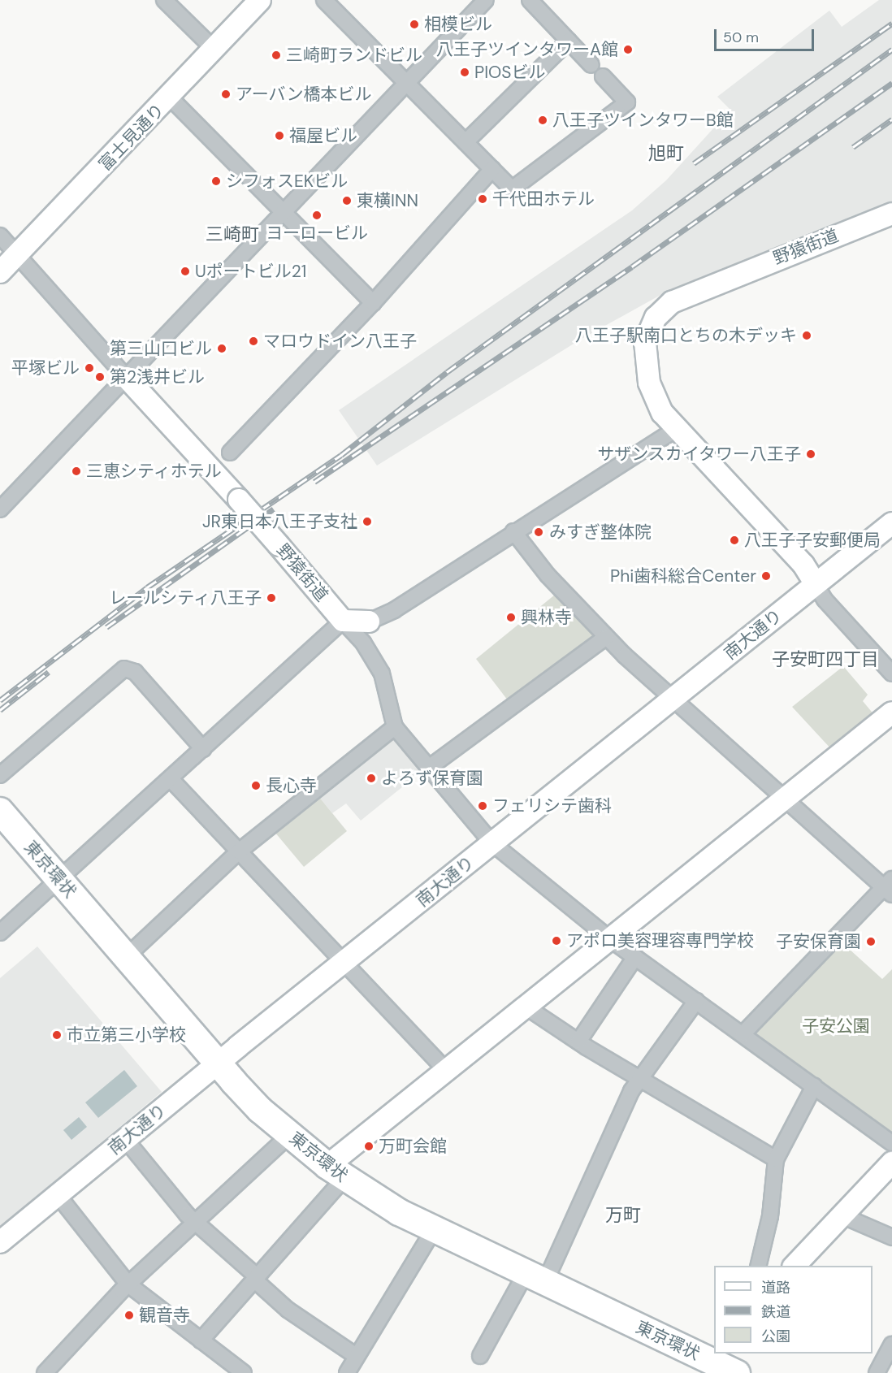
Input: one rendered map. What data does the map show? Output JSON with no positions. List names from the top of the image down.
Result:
{
  "streets": {
    "highway": ["東京環状"],
    "street": ["富士見通り", "野猿街道", "南大通り"]
  },
  "crossings": [
    ["富士見通り", "野猿街道"],
    ["野猿街道", "南大通り"],
    ["南大通り", "東京環状"]
  ],
  "districts": [
    "旭町",
    "三崎町",
    "子安町四丁目",
    "万町"
  ],
  "parks": ["子安公園"],
  "places": [
    "相模ビル",
    "八王子ツインタワーA館",
    "三崎町ランドビル",
    "PIOSビル",
    "アーバン橋本ビル",
    "八王子ツインタワーB館",
    "福屋ビル",
    "シフォスEKビル",
    "千代田ホテル",
    "東横INN",
    "ヨーロービル",
    "Uポートビル21",
    "八王子駅南口とちの木デッキ",
    "マロウドイン八王子",
    "第三山口ビル",
    "平塚ビル",
    "第2浅井ビル",
    "サザンスカイタワー八王子",
    "三恵シティホテル",
    "JR東日本八王子支社",
    "みすぎ整体院",
    "八王子子安郵便局",
    "Phi歯科総合Center",
    "レールシティ八王子",
    "興林寺",
    "よろず保育園",
    "長心寺",
    "フェリシテ歯科",
    "アポロ美容理容専門学校",
    "子安保育園",
    "市立第三小学校",
    "万町会館",
    "観音寺"
  ],
  "legend": ["道路", "鉄道", "公園"],
  "scale_bar": "50 m"
}
